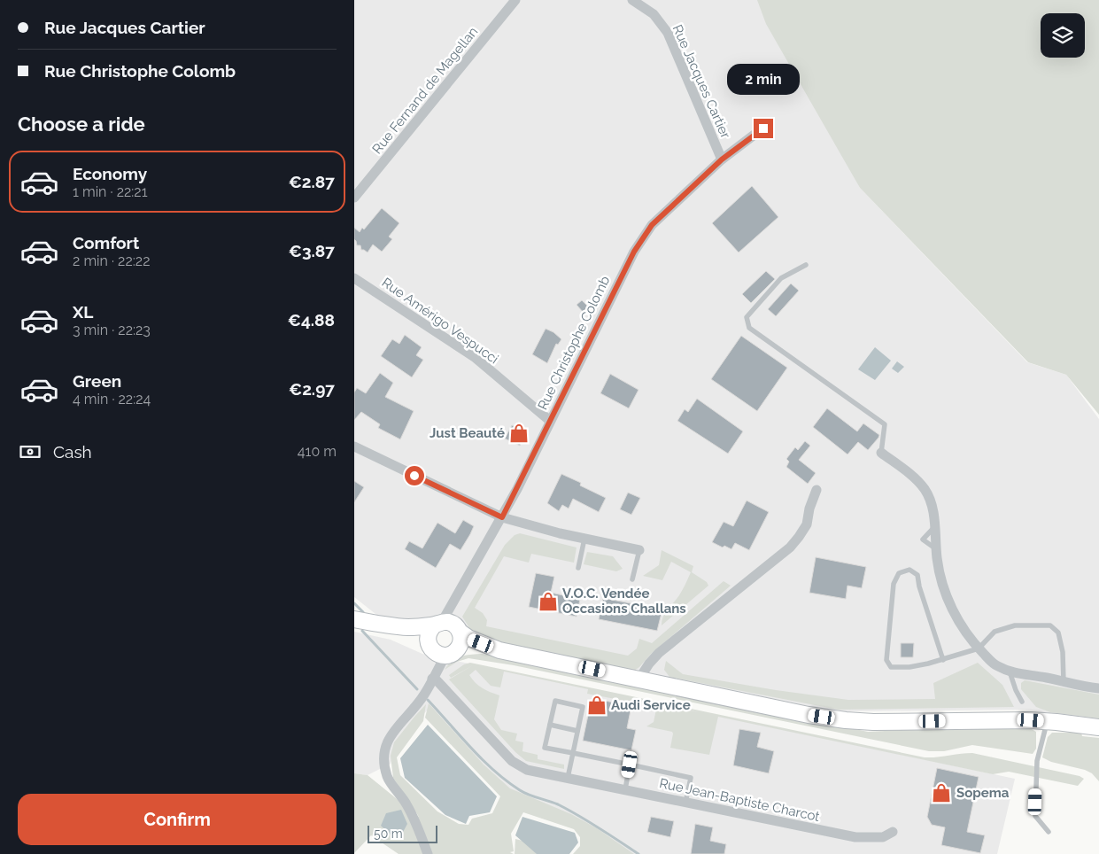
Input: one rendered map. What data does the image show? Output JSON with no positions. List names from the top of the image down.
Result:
{
  "streets": {
    "street": [
      "Rue Jacques Cartier",
      "Rue Fernand de Magellan",
      "Rue Amérigo Vespucci",
      "Rue Christophe Colomb",
      "Rue Jean-Baptiste Charcot"
    ]
  },
  "crossings": [
    ["Rue Jacques Cartier", "Rue Christophe Colomb"],
    ["Rue Amérigo Vespucci", "Rue Christophe Colomb"]
  ],
  "places": {
    "shop": [
      "Just Beauté",
      "V.O.C. Vendée Occasions Challans",
      "Audi Service",
      "Sopema"
    ]
  },
  "scale_bar": "50 m",
  "page": {
    "banner": ["Rue Jacques Cartier", "Rue Christophe Colomb"],
    "bubble": "2 min",
    "heading": "Choose a ride",
    "list": [
      {
        "name": "Economy",
        "note": "1 min · 22:21",
        "value": "€2.87"
      },
      {
        "name": "Comfort",
        "note": "2 min · 22:22",
        "value": "€3.87"
      },
      {
        "name": "XL",
        "note": "3 min · 22:23",
        "value": "€4.88"
      },
      {
        "name": "Green",
        "note": "4 min · 22:24",
        "value": "€2.97"
      }
    ],
    "pay": ["Cash", "410 m"],
    "buttons": "Confirm",
    "scale": "50 m"
  }
}
